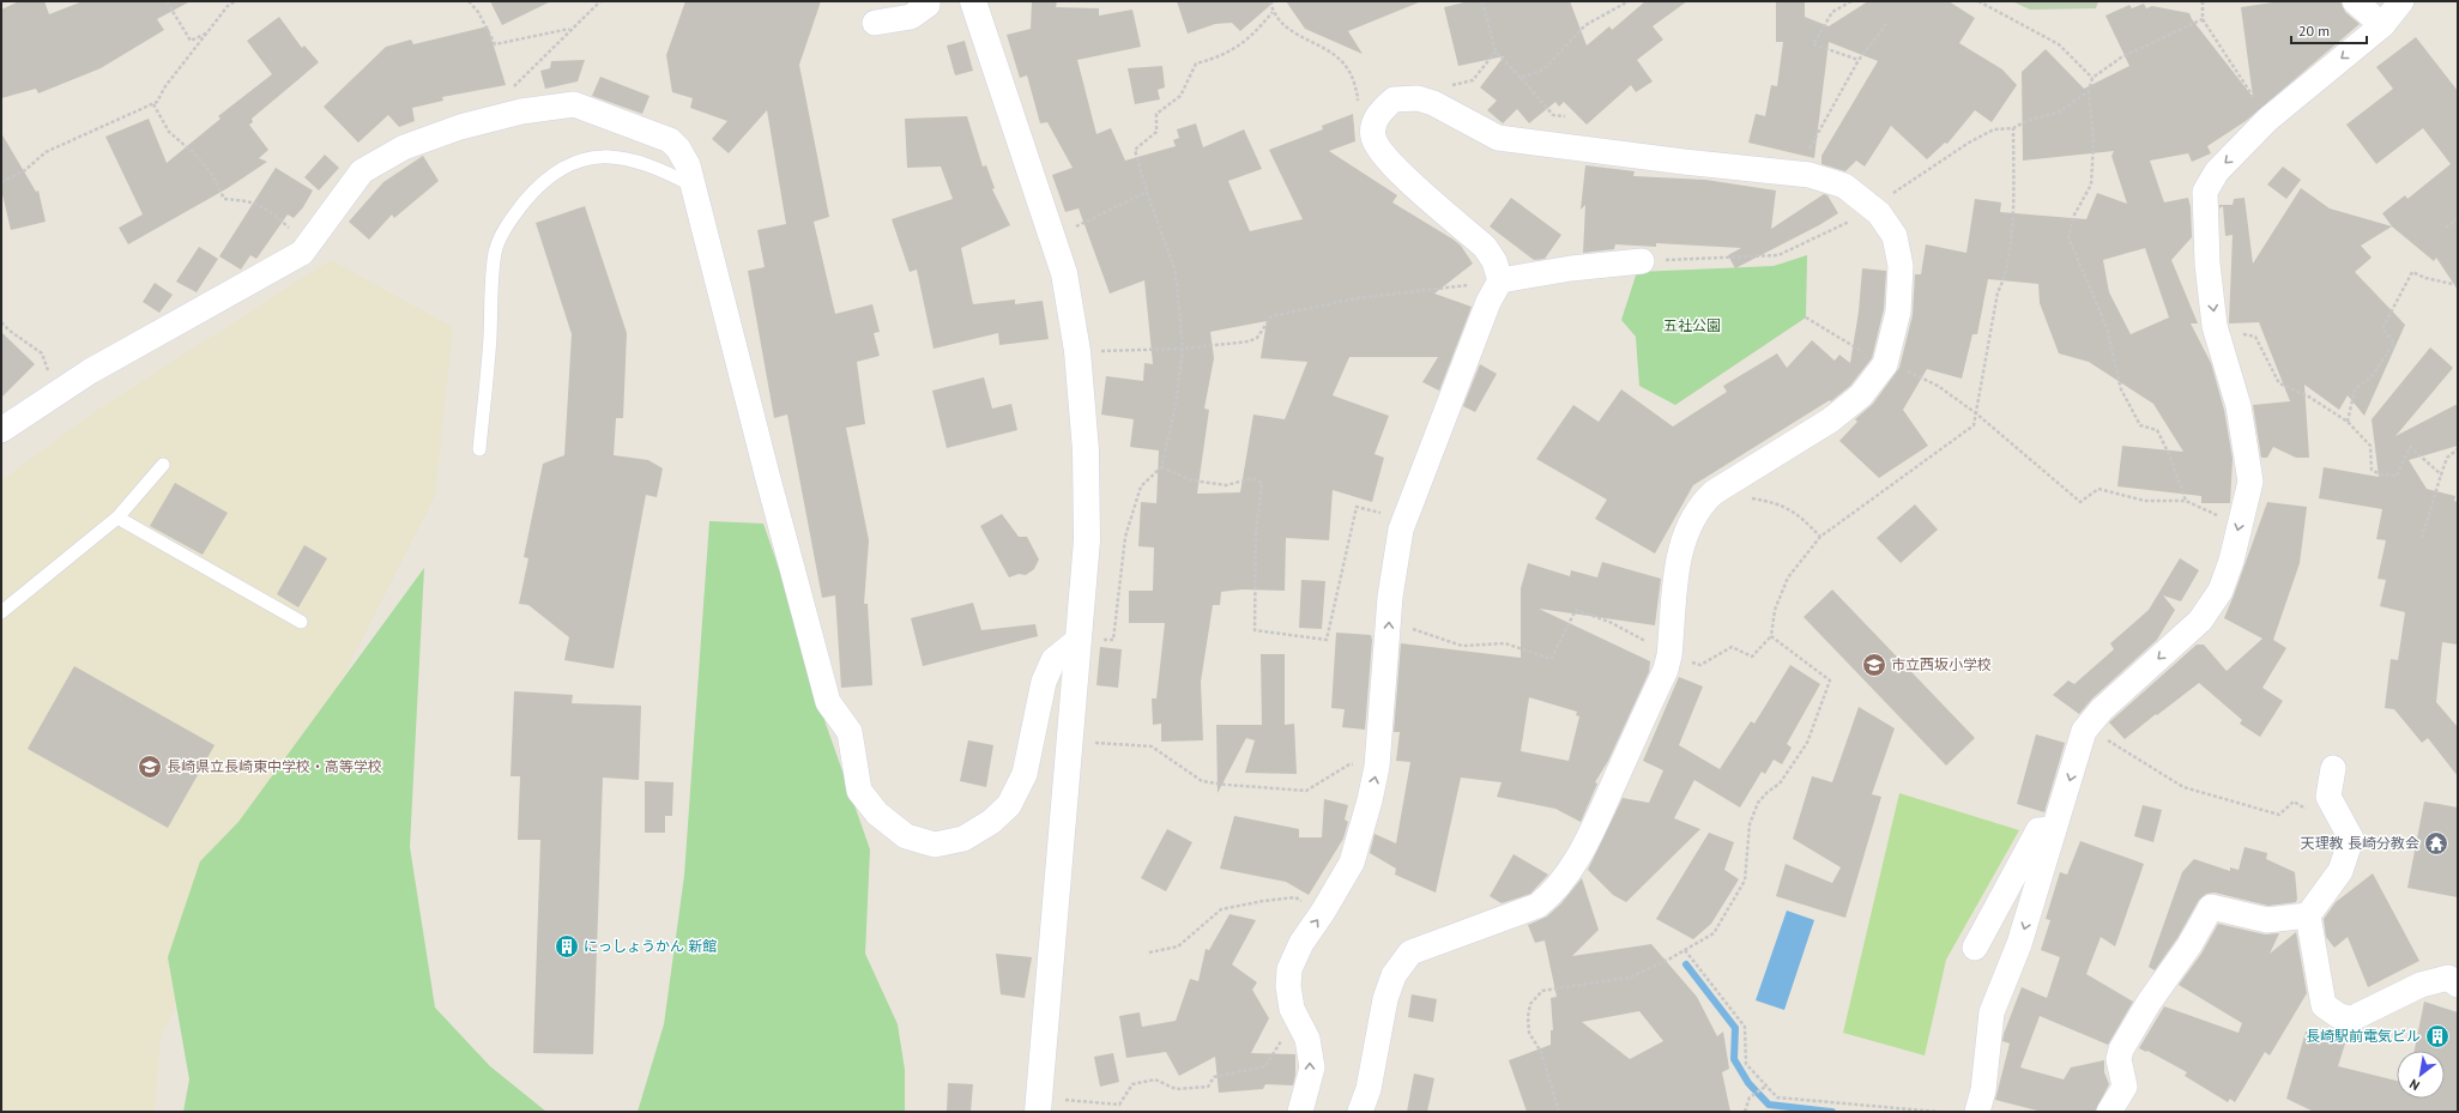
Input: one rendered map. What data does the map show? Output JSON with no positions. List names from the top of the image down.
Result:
{
  "parks": ["五社公園"],
  "places": {
    "school or university": ["市立西坂小学校", "長崎県立長崎東中学校・高等学校"],
    "temple": ["天理教 長崎分教会"],
    "building": ["にっしょうかん 新館", "長崎駅前電気ビル"]
  },
  "scale_bar": "20 m",
  "north": "bottom left"
}
